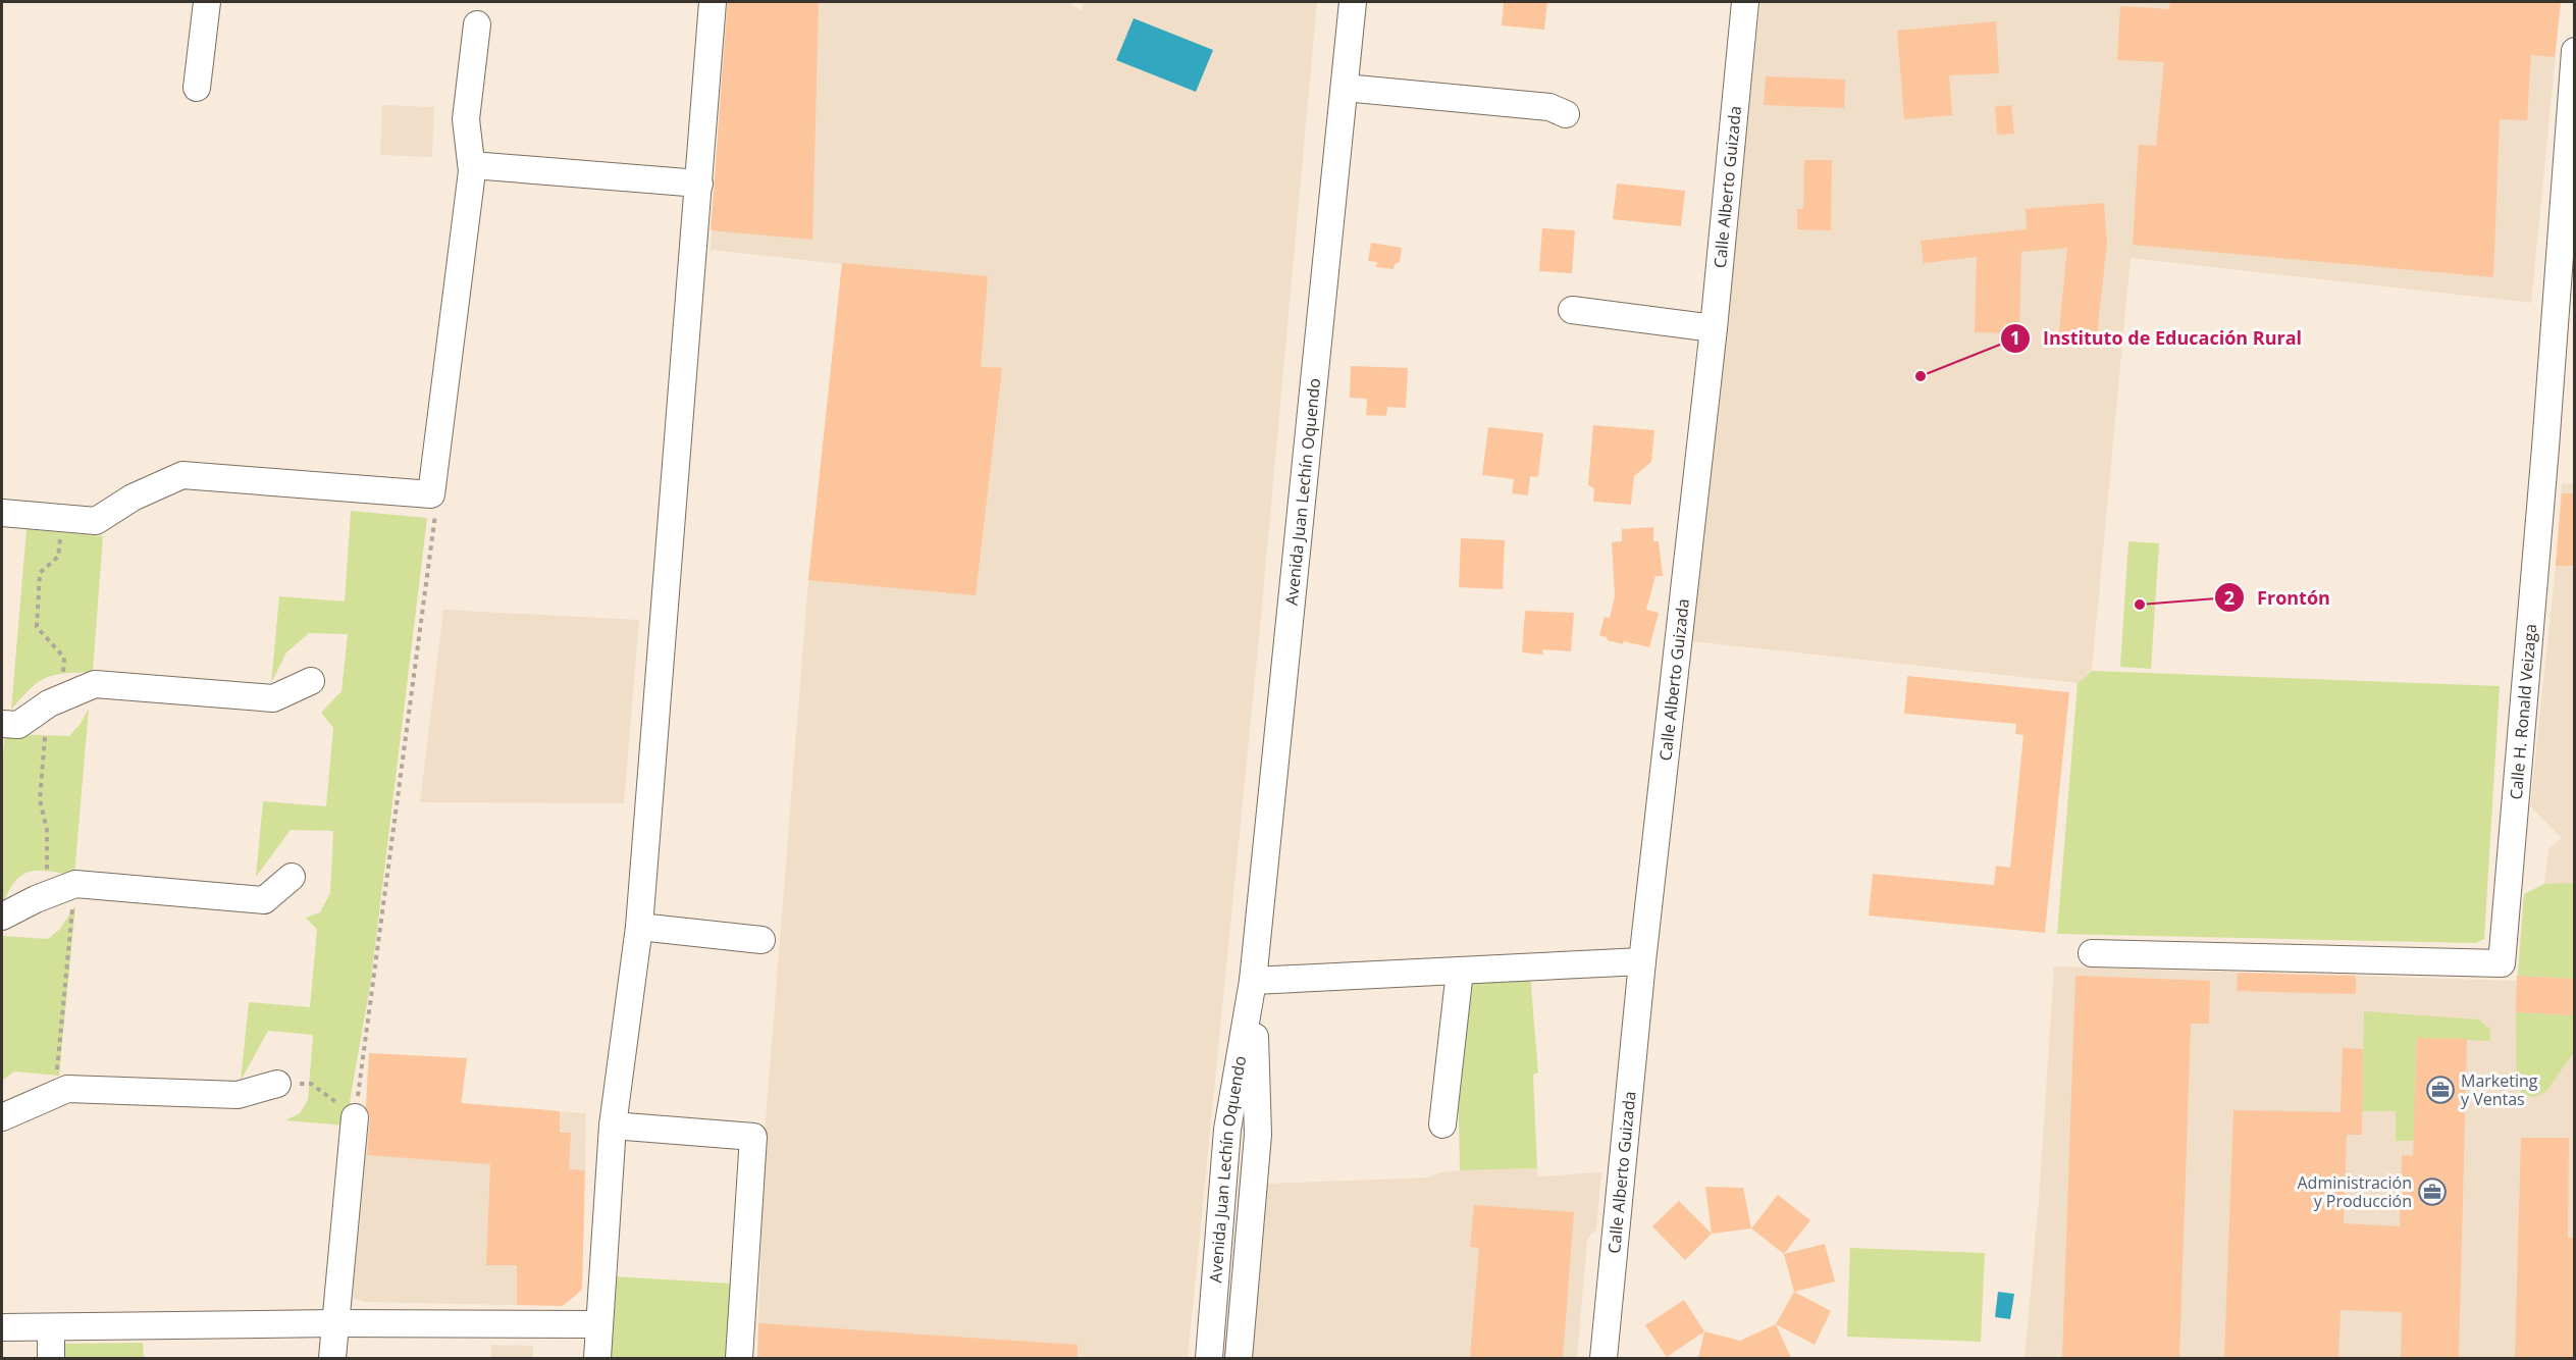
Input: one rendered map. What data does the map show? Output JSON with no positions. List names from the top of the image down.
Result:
{
  "streets": {
    "street": ["Calle Alberto Guizada", "Avenida Juan Lechín Oquendo", "Calle H. Ronald Veizaga"]
  },
  "places": {
    "other": ["Instituto de Educación Rural", "Frontón"],
    "office": ["Marketing y Ventas", "Administración y Producción"]
  }
}
